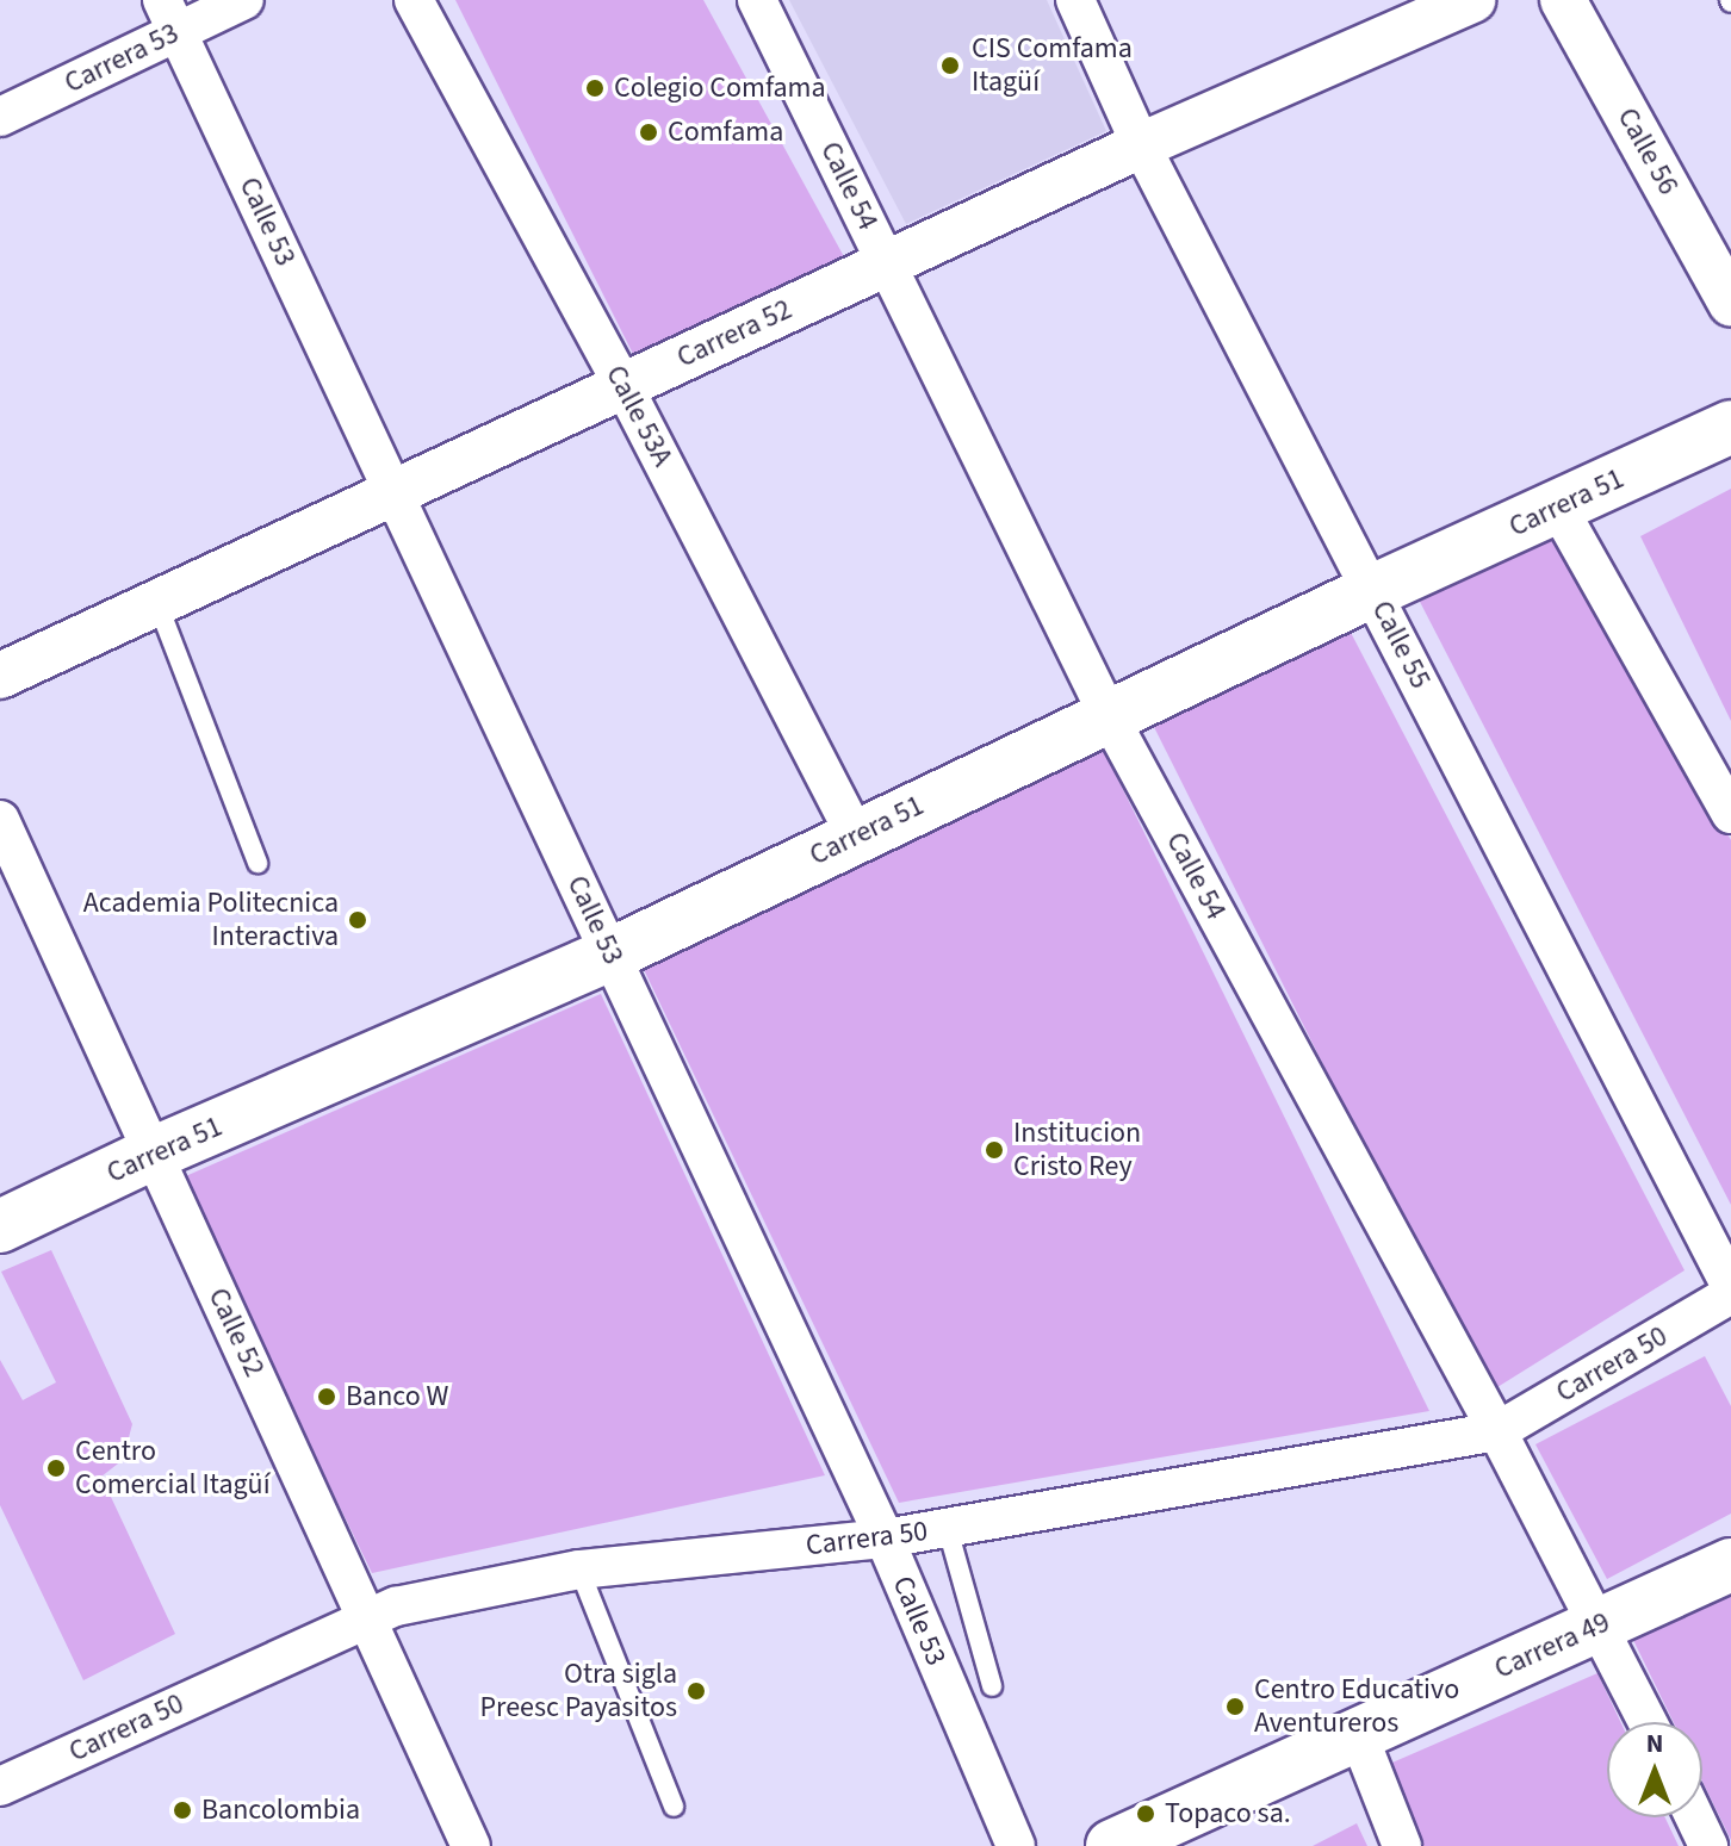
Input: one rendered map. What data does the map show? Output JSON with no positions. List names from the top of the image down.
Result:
{
  "streets": {
    "main road": ["Carrera 51", "Carrera 49"],
    "street": [
      "Carrera 53",
      "Calle 56",
      "Calle 54",
      "Calle 53",
      "Carrera 52",
      "Calle 53A",
      "Calle 55",
      "Calle 52",
      "Carrera 50"
    ]
  },
  "crossings": [
    ["Carrera 53", "Calle 53"],
    ["Calle 54", "Carrera 52"],
    ["Calle 54", "Carrera 51"],
    ["Calle 54", "Carrera 50"],
    ["Calle 54", "Carrera 49"],
    ["Calle 53", "Carrera 52"],
    ["Calle 53", "Carrera 51"],
    ["Calle 53", "Carrera 50"],
    ["Carrera 52", "Calle 53A"],
    ["Carrera 52", "Calle 55"],
    ["Calle 53A", "Carrera 51"],
    ["Carrera 51", "Calle 55"],
    ["Carrera 51", "Calle 52"],
    ["Calle 55", "Carrera 50"],
    ["Calle 52", "Carrera 50"]
  ],
  "places": [
    "CIS Comfama Itagüí",
    "Colegio Comfama",
    "Comfama",
    "Academia Politecnica Interactiva",
    "Institucion Cristo Rey",
    "Banco W",
    "Centro Comercial Itagüí",
    "Otra sigla Preesc Payasitos",
    "Centro Educativo Aventureros",
    "Bancolombia",
    "Topaco sa."
  ],
  "north": "top"
}
